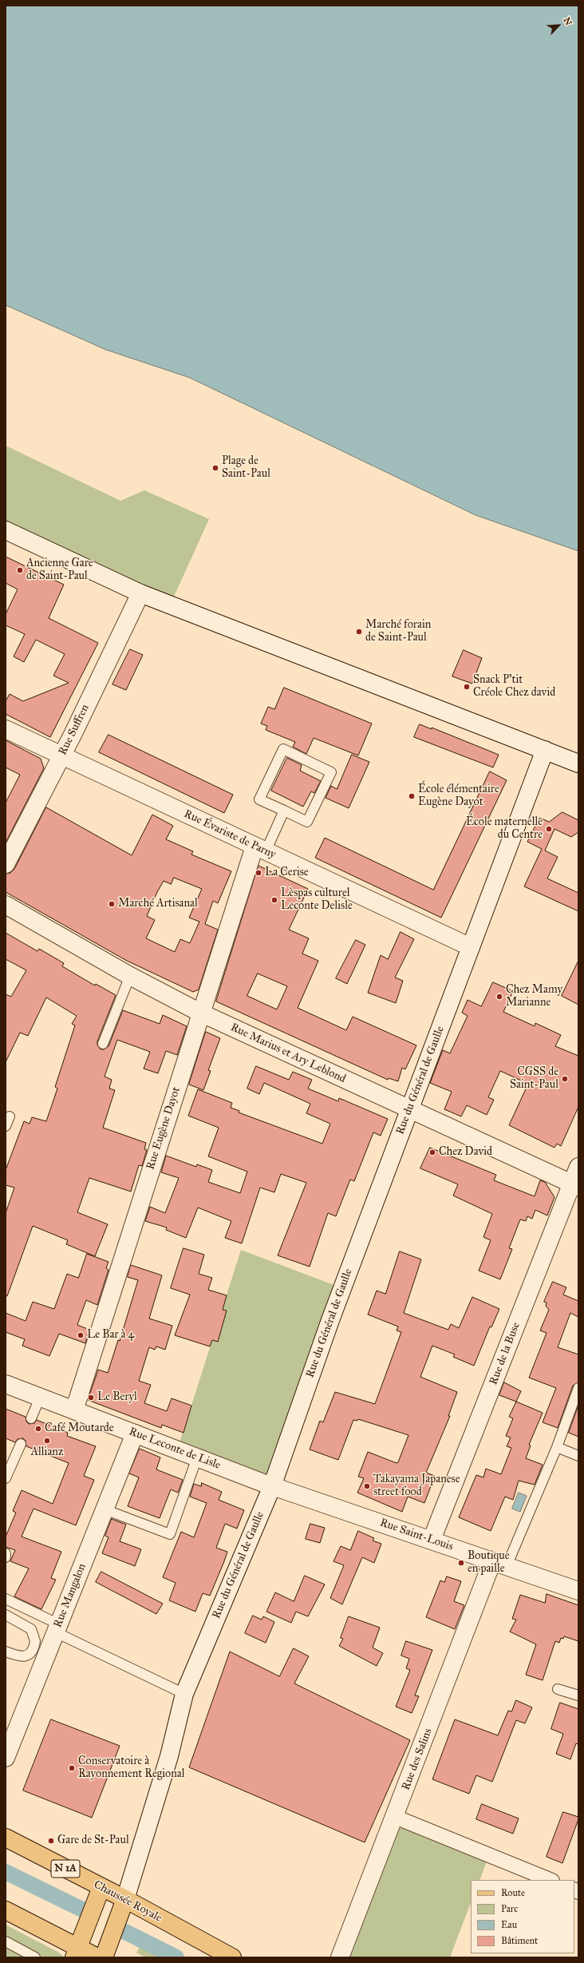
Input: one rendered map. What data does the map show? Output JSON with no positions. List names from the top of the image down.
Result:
{
  "streets": {
    "main road": ["N 1A", "Chaussée Royale"],
    "street": [
      "Rue Suffren",
      "Rue Évariste de Parny",
      "Rue Marius et Ary Leblond",
      "Rue du Général de Gaulle",
      "Rue Eugène Dayot",
      "Rue de la Buse",
      "Rue Leconte de Lisle",
      "Rue Saint-Louis",
      "Rue Mangalon",
      "Rue des Salins"
    ]
  },
  "crossings": [
    ["Rue Suffren", "Rue Évariste de Parny"],
    ["Rue Évariste de Parny", "Rue du Général de Gaulle"],
    ["Rue Évariste de Parny", "Rue Eugène Dayot"],
    ["Rue Marius et Ary Leblond", "Rue du Général de Gaulle"],
    ["Rue Marius et Ary Leblond", "Rue Eugène Dayot"],
    ["Rue Marius et Ary Leblond", "Rue de la Buse"],
    ["Rue du Général de Gaulle", "Rue Leconte de Lisle"],
    ["Rue du Général de Gaulle", "Rue Saint-Louis"],
    ["Rue du Général de Gaulle", "Chaussée Royale"],
    ["Rue Eugène Dayot", "Rue Leconte de Lisle"],
    ["Rue de la Buse", "Rue Saint-Louis"],
    ["Rue Leconte de Lisle", "Rue Saint-Louis"],
    ["Rue Leconte de Lisle", "Rue Mangalon"],
    ["Rue Saint-Louis", "Rue des Salins"]
  ],
  "places": [
    "Plage de Saint-Paul",
    "Ancienne Gare de Saint-Paul",
    "Marché forain de Saint-Paul",
    "Snack P'tit Créole Chez david",
    "École élémentaire Eugène Dayot",
    "École maternelle du Centre",
    "La Cerise",
    "Lèspas culturel Leconte Delisle",
    "Marché Artisanal",
    "Chez Mamy Marianne",
    "CGSS de Saint-Paul",
    "Chez David",
    "Le Bar à 4",
    "Le Beryl",
    "Café Moutarde",
    "Allianz",
    "Takayama Japanese street food",
    "Boutique en paille",
    "Conservatoire à Rayonnement Regional",
    "Gare de St-Paul"
  ],
  "legend": [
    "Route",
    "Parc",
    "Eau",
    "Bâtiment"
  ],
  "north": "top right"
}
